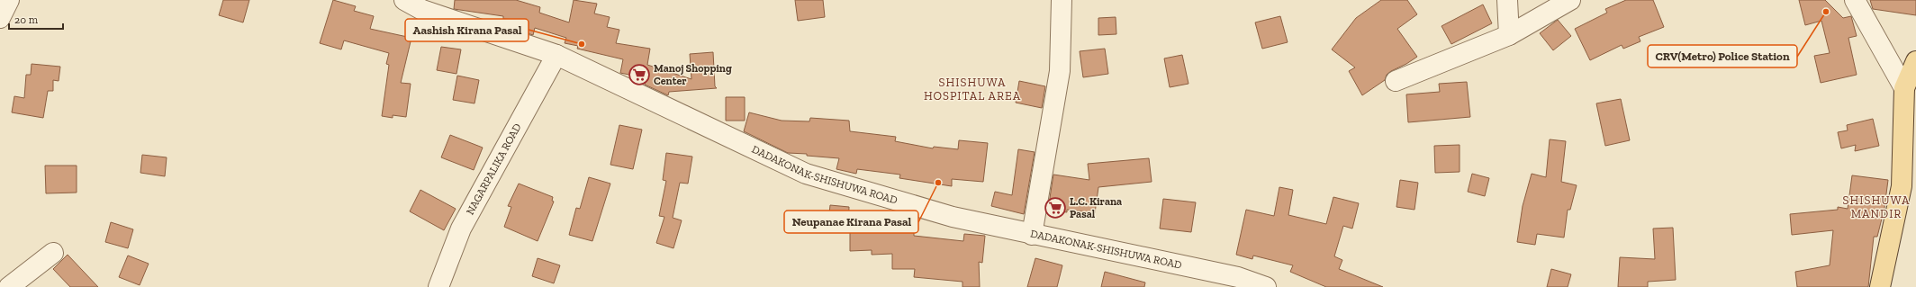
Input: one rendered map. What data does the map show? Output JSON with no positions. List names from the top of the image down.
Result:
{
  "streets": {
    "street": ["NAGARPALIKA ROAD", "DADAKONAK-SHISHUWA ROAD"]
  },
  "crossings": [
    ["NAGARPALIKA ROAD", "DADAKONAK-SHISHUWA ROAD"]
  ],
  "districts": ["SHISHUWA HOSPITAL AREA", "SHISHUWA MANDIR"],
  "places": {
    "other": ["CRV(Metro) Police Station", "Aashish Kirana Pasal", "Neupanae Kirana Pasal"],
    "supermarket": ["Manoj Shopping Center", "L.C. Kirana Pasal"]
  },
  "scale_bar": "20 m"
}
